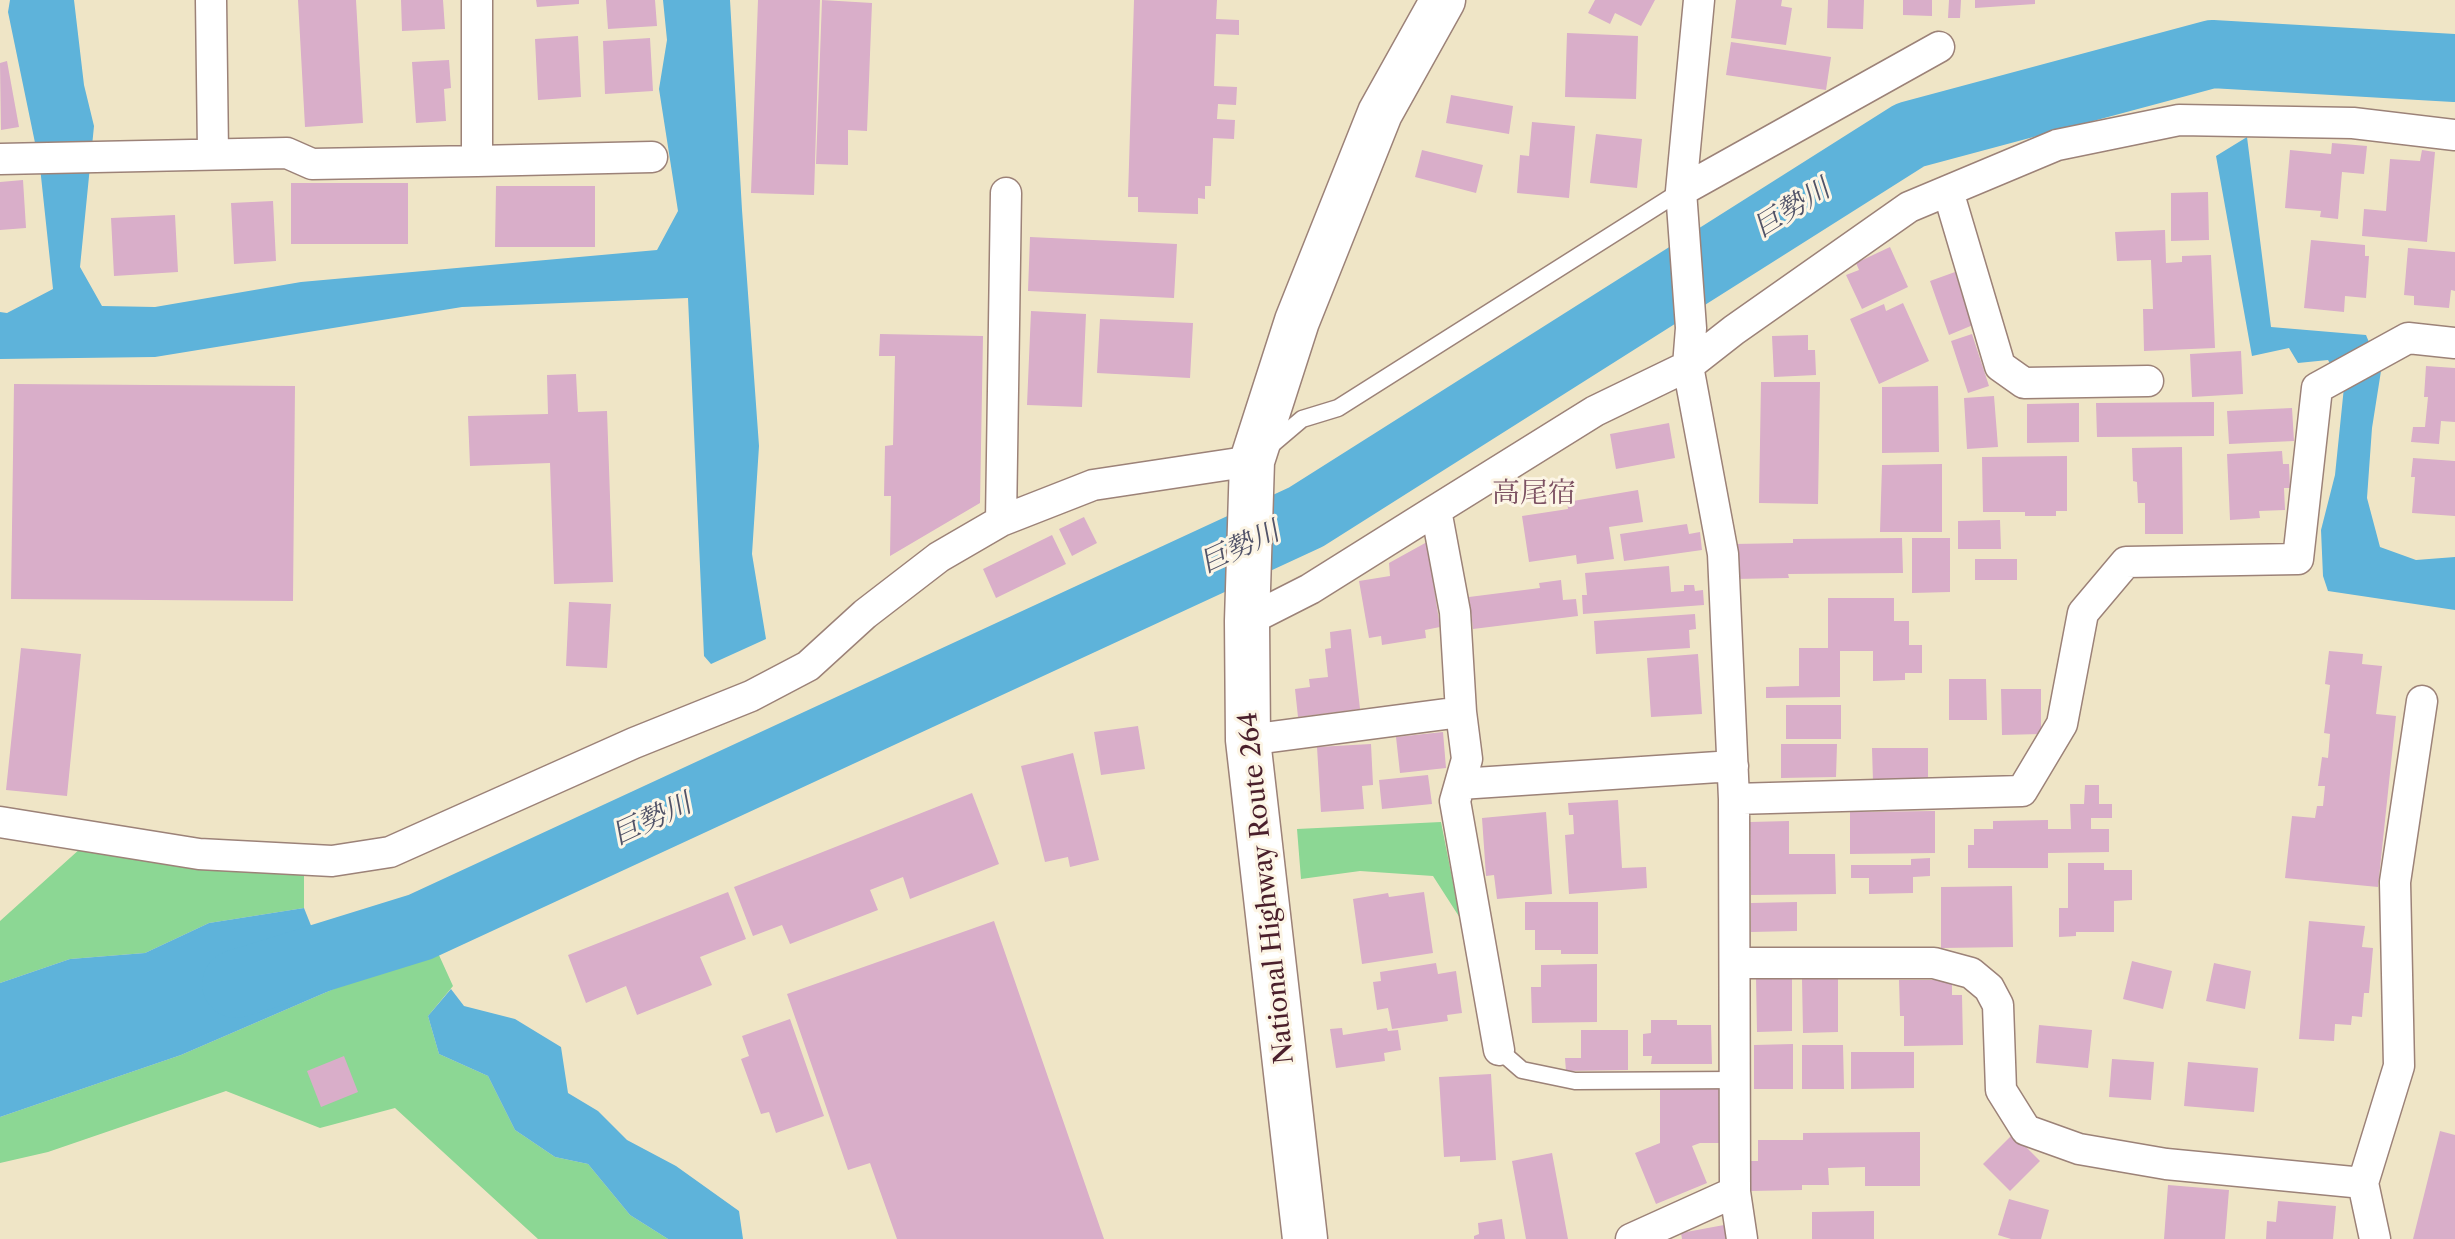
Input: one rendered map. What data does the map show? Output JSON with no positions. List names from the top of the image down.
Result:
{
  "streets": {
    "highway": ["National Highway Route 264"]
  },
  "districts": ["高尾宿"],
  "water": ["巨勢川"]
}
